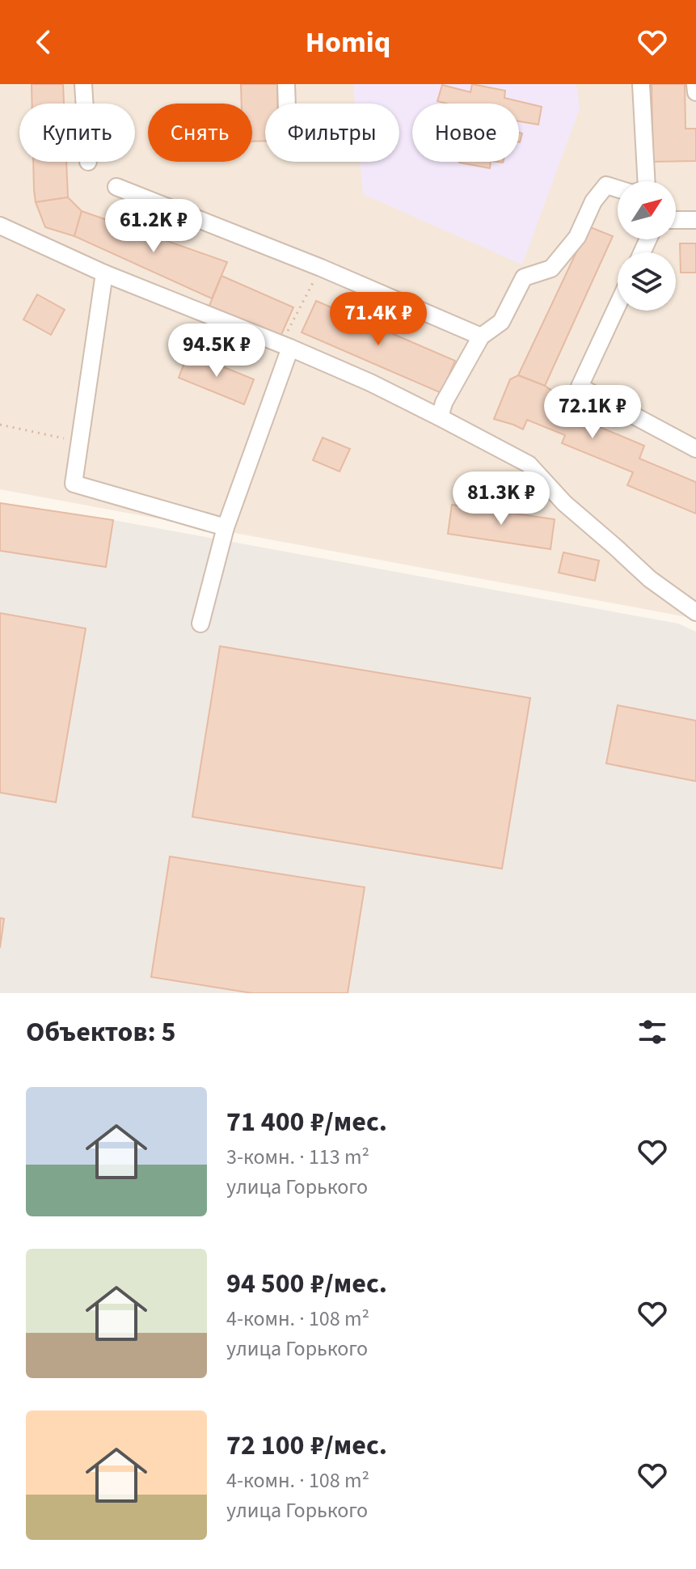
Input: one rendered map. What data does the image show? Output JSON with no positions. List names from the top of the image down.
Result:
{
  "north": "top right",
  "page": {
    "header": "Homiq",
    "chip": [
      "Купить",
      "Снять",
      "Фильтры",
      "Новое"
    ],
    "price": [
      "61.2K ₽",
      "71.4K ₽",
      "94.5K ₽",
      "72.1K ₽",
      "81.3K ₽"
    ],
    "heading": "Объектов: 5",
    "list": [
      {
        "name": "71 400 ₽/мес.",
        "note": "3-комн. · 113 m² · улица Горького"
      },
      {
        "name": "94 500 ₽/мес.",
        "note": "4-комн. · 108 m² · улица Горького"
      },
      {
        "name": "72 100 ₽/мес.",
        "note": "4-комн. · 108 m² · улица Горького"
      }
    ]
  }
}
